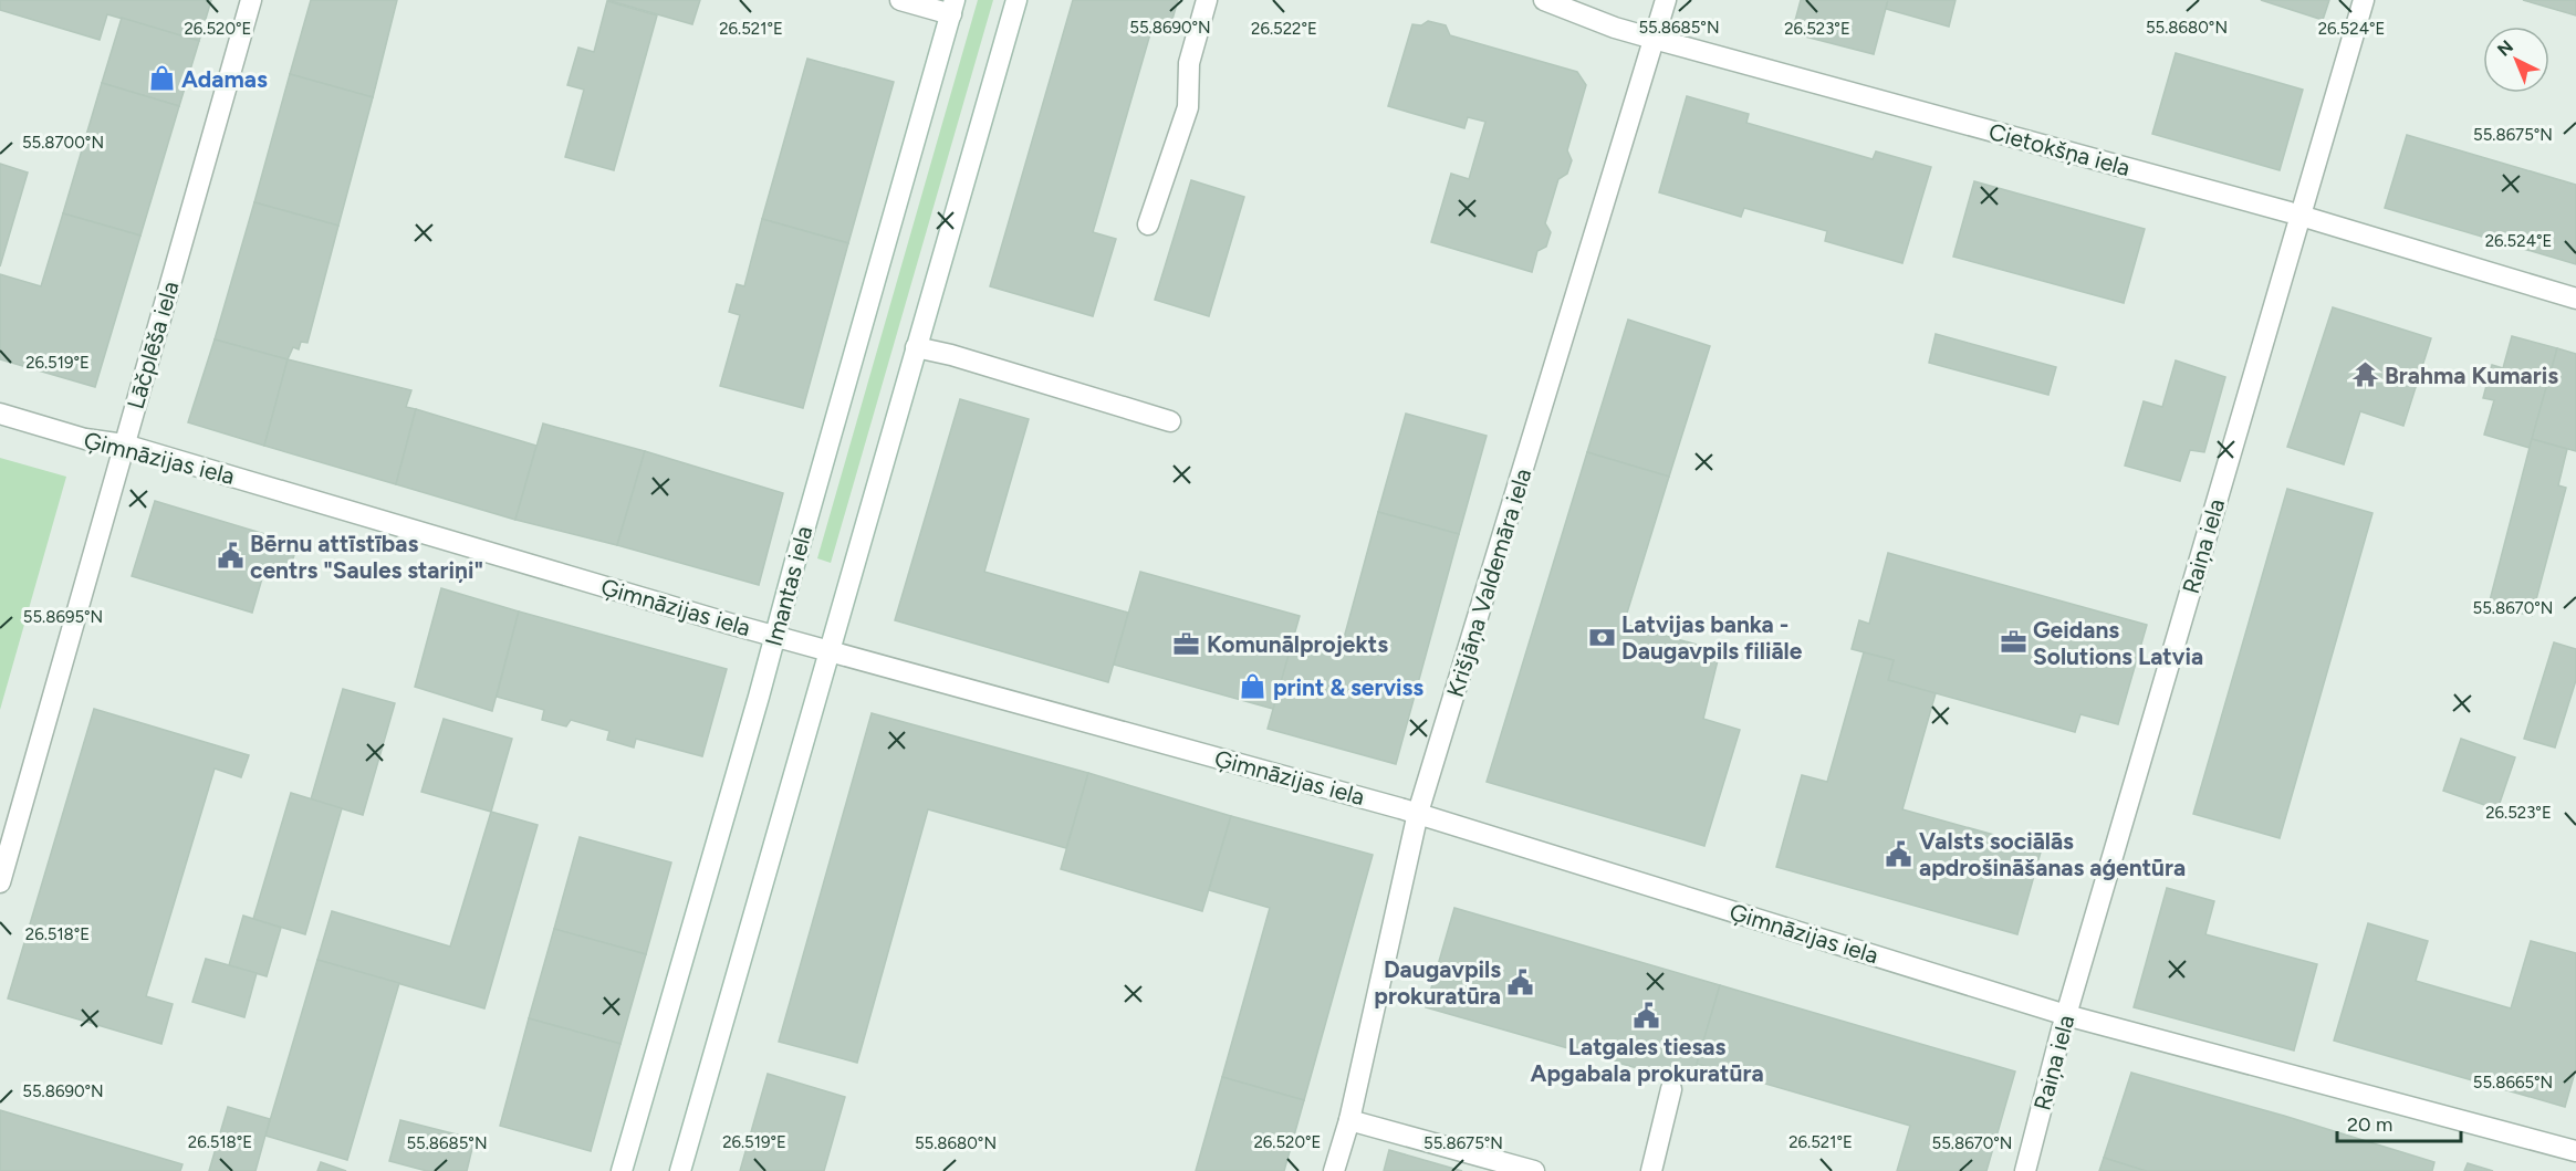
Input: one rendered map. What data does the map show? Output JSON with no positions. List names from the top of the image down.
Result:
{
  "streets": {
    "street": [
      "Cietokšņa iela",
      "Lāčplēša iela",
      "Ģimnāzijas iela",
      "Raiņa iela",
      "Krišjāņa Valdemāra iela",
      "Imantas iela"
    ]
  },
  "crossings": [
    ["Cietokšņa iela", "Raiņa iela"],
    ["Cietokšņa iela", "Krišjāņa Valdemāra iela"],
    ["Lāčplēša iela", "Ģimnāzijas iela"],
    ["Ģimnāzijas iela", "Raiņa iela"],
    ["Ģimnāzijas iela", "Krišjāņa Valdemāra iela"],
    ["Ģimnāzijas iela", "Imantas iela"]
  ],
  "places": {
    "shop": ["Adamas", "print & serviss"],
    "temple": ["Brahma Kumaris"],
    "public building": [
      "Bērnu attīstības centrs \"Saules stariņi\"",
      "Valsts sociālās apdrošināšanas aģentūra",
      "Daugavpils prokuratūra",
      "Latgales tiesas Apgabala prokuratūra"
    ],
    "bank": ["Latvijas banka - Daugavpils filiāle"],
    "office": ["Geidans Solutions Latvia", "Komunālprojekts"]
  },
  "scale_bar": "20 m",
  "north": "top left",
  "coordinates": [
    "55.8685°N",
    "55.8680°N",
    "55.8690°N",
    "26.520°E",
    "26.521°E",
    "26.522°E",
    "26.523°E",
    "26.524°E",
    "55.8675°N",
    "55.8700°N",
    "26.519°E",
    "55.8670°N",
    "55.8695°N",
    "26.518°E",
    "55.8665°N"
  ]
}
